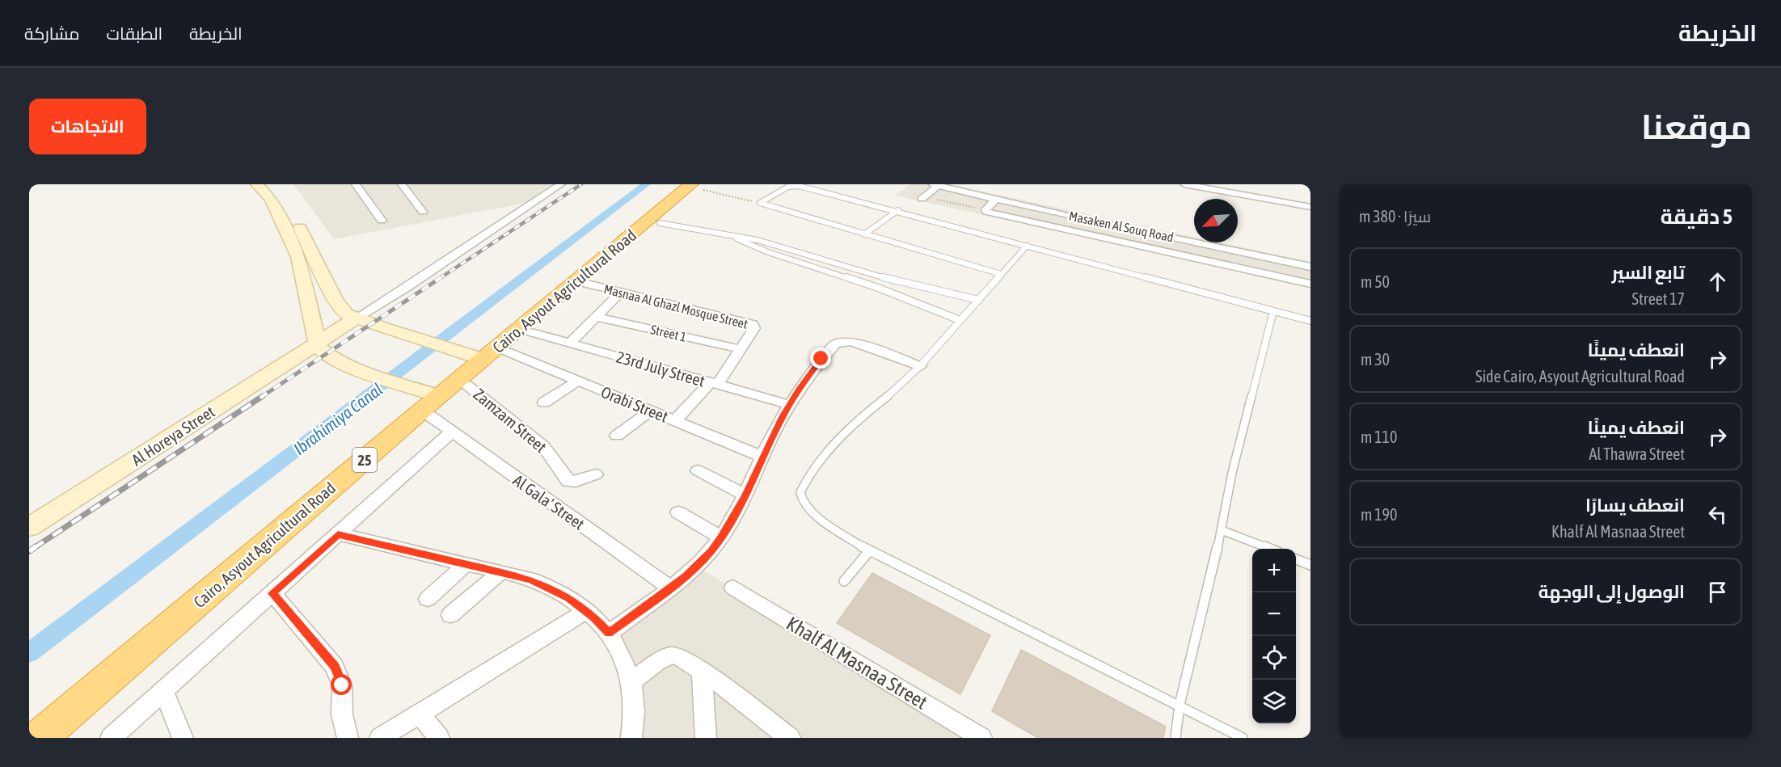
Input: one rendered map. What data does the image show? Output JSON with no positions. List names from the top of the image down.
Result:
{
  "streets": {
    "highway": ["Cairo, Asyout Agricultural Road", "25"],
    "main road": ["Al Horeya Street"],
    "street": [
      "Masaken Al Souq Road",
      "Masnaa Al Ghazl Mosque Street",
      "Street 1",
      "23rd July Street",
      "Orabi Street",
      "Zamzam Street",
      "Al Gala' Street",
      "Khalf Al Masnaa Street"
    ]
  },
  "crossings": [
    ["Cairo, Asyout Agricultural Road", "Masnaa Al Ghazl Mosque Street"],
    ["Cairo, Asyout Agricultural Road", "23rd July Street"],
    ["Cairo, Asyout Agricultural Road", "Orabi Street"],
    ["Cairo, Asyout Agricultural Road", "Zamzam Street"],
    ["Cairo, Asyout Agricultural Road", "Al Gala' Street"],
    ["Masnaa Al Ghazl Mosque Street", "Street 1"],
    ["Masnaa Al Ghazl Mosque Street", "23rd July Street"],
    ["Masnaa Al Ghazl Mosque Street", "Orabi Street"]
  ],
  "water": ["Ibrahimiya Canal"],
  "north": "bottom left",
  "page": {
    "header": "الخريطة",
    "nav": ["الخريطة", "الطبقات", "مشاركة"],
    "title": "موقعنا",
    "buttons": "الاتجاهات",
    "heading": ["5 دقيقة", "سيرًا · 380 m"],
    "list": [
      ["تابع السير", "Street 17", "50 m"],
      ["انعطف يمينًا", "Side Cairo, Asyout Agricultural Road", "30 m"],
      ["انعطف يمينًا", "Al Thawra Street", "110 m"],
      ["انعطف يسارًا", "Khalf Al Masnaa Street", "190 m"],
      "الوصول إلى الوجهة"
    ],
    "map_buttons": ["+", "−"]
  }
}
